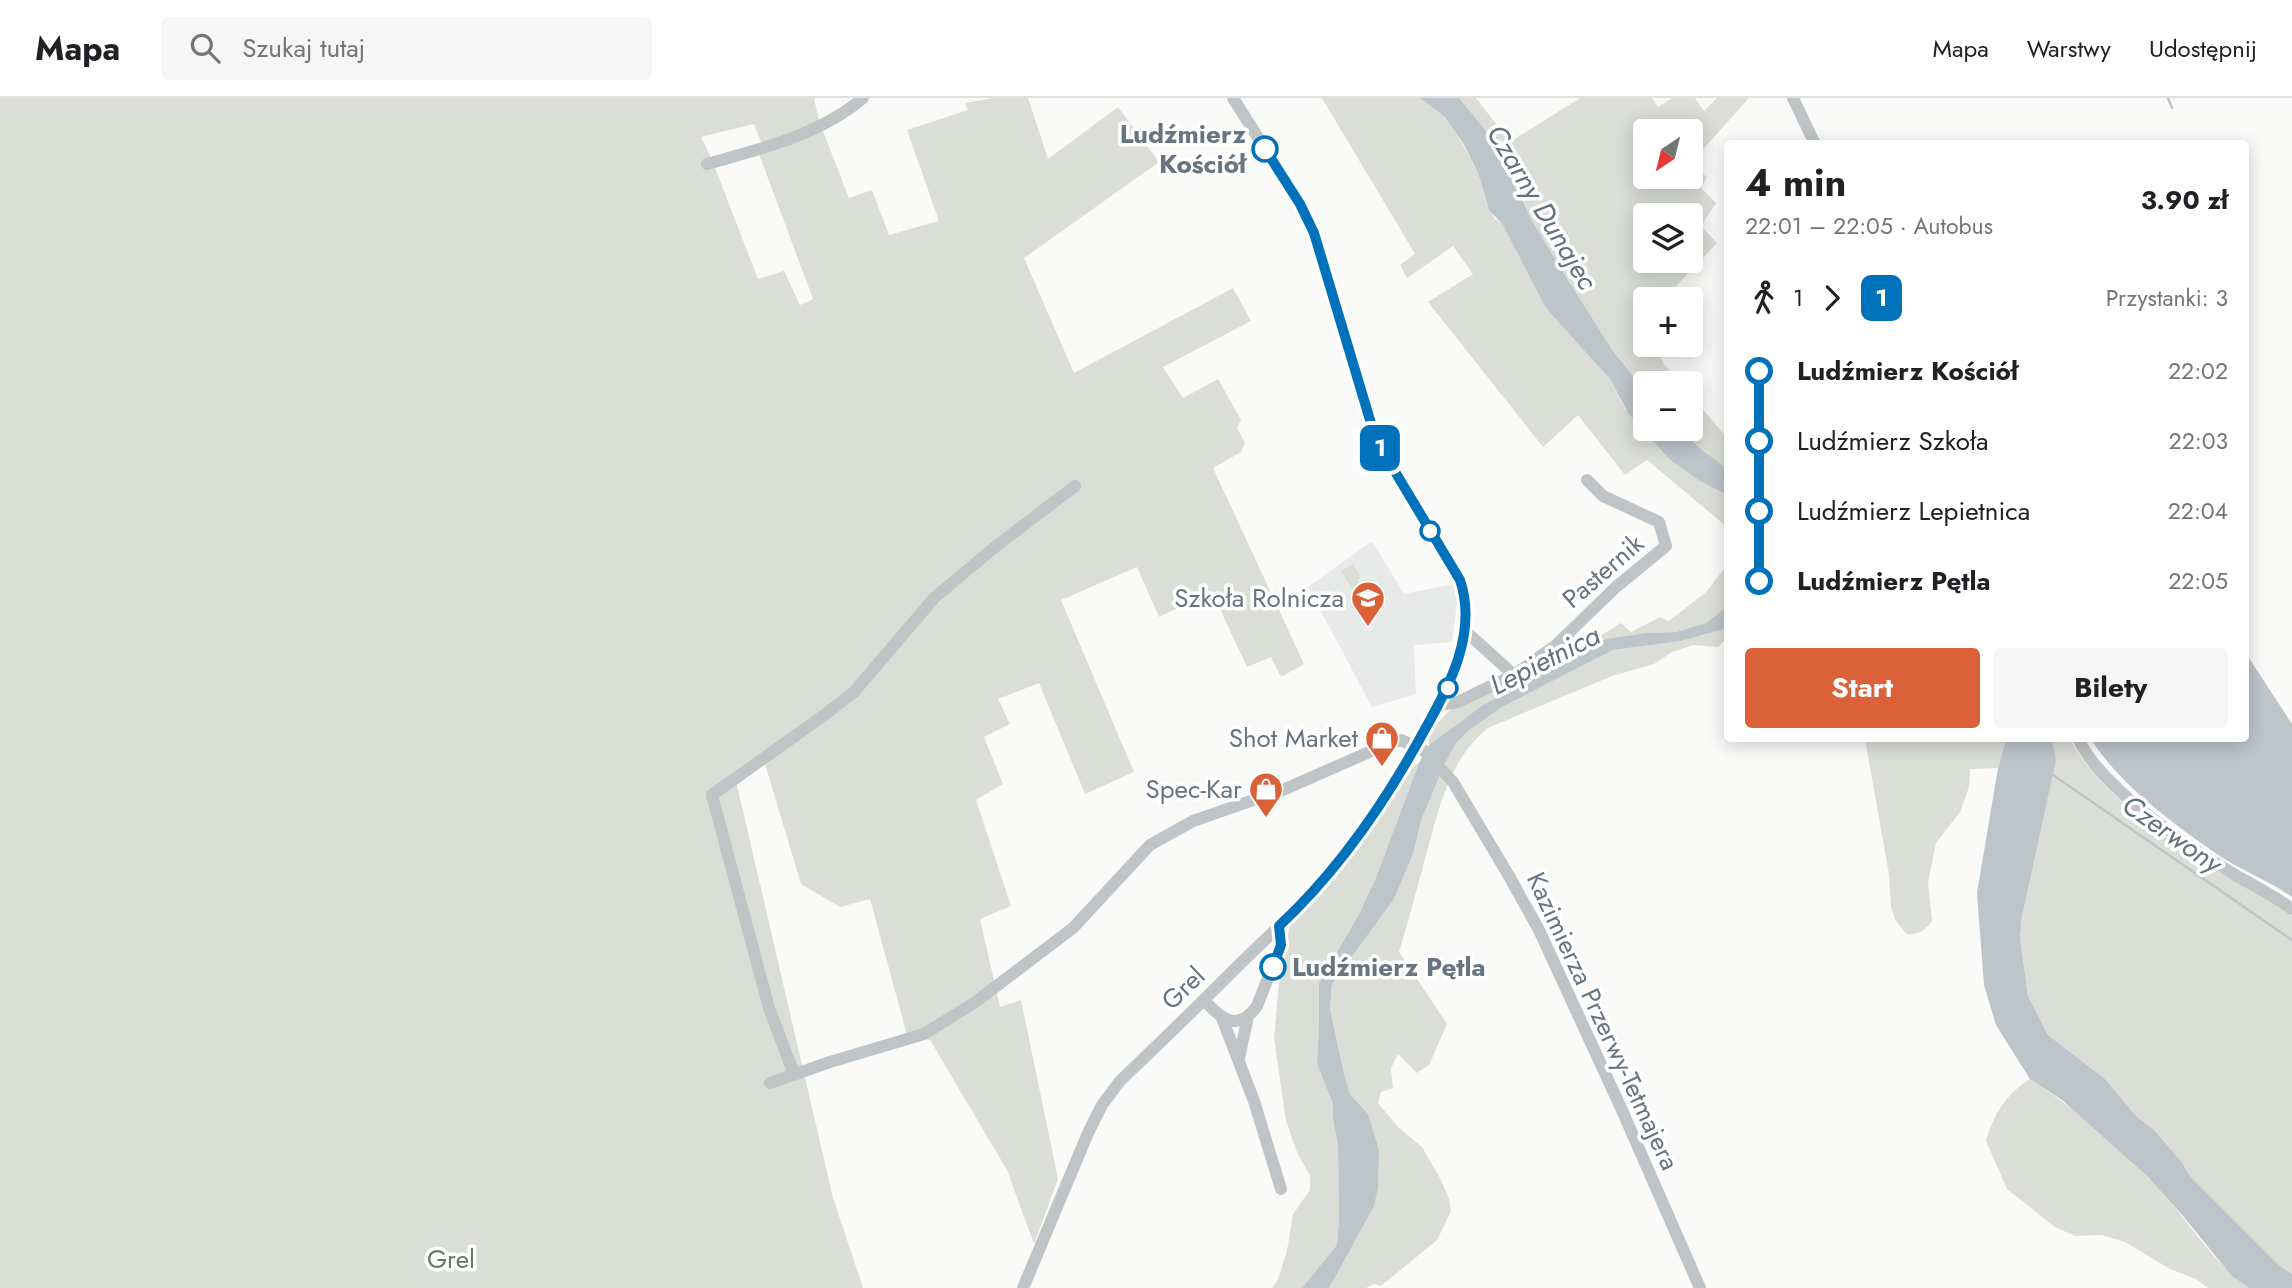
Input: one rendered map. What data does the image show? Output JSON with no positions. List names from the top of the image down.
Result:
{
  "streets": {
    "street": ["Pasternik", "Grel", "Kazimierza Przerwy-Tetmajera"]
  },
  "crossings": [
    ["Grel", "Kazimierza Przerwy-Tetmajera"]
  ],
  "water": ["Czarny Dunajec", "Lepietnica", "Czerwony"],
  "parks": ["Grel"],
  "places": {
    "other": ["Ludźmierz Kościół", "Ludźmierz Pętla"],
    "school or university": ["Szkoła Rolnicza"],
    "shop": ["Shot Market", "Spec-Kar"]
  },
  "lines": ["bus line 1"],
  "north": "bottom left",
  "page": {
    "header": "Mapa",
    "search": "Szukaj tutaj",
    "nav": ["Mapa", "Warstwy", "Udostępnij"],
    "on_map": "1",
    "map_buttons": ["+", "−"],
    "heading": ["4 min", "22:01 – 22:05 · Autobus", "3.90 zł"],
    "legs": ["1", "1", "Przystanki: 3"],
    "list": [
      {
        "name": "Ludźmierz Kościół",
        "value": "22:02"
      },
      {
        "name": "Ludźmierz Szkoła",
        "value": "22:03"
      },
      {
        "name": "Ludźmierz Lepietnica",
        "value": "22:04"
      },
      {
        "name": "Ludźmierz Pętla",
        "value": "22:05"
      }
    ],
    "buttons": ["Start", "Bilety"]
  }
}
